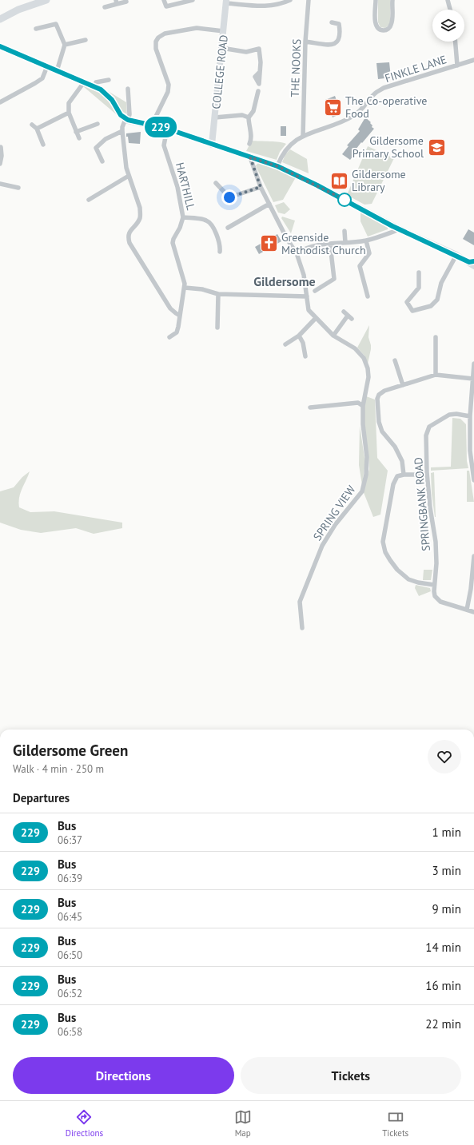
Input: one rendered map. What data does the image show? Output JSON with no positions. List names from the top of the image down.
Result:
{
  "streets": {
    "main road": ["COLLEGE ROAD"],
    "street": [
      "THE NOOKS",
      "FINKLE LANE",
      "HARTHILL",
      "SPRINGBANK ROAD",
      "SPRING VIEW"
    ]
  },
  "crossings": [
    ["THE NOOKS", "FINKLE LANE"]
  ],
  "districts": ["Gildersome"],
  "places": {
    "supermarket": ["The Co-operative Food"],
    "school or university": ["Gildersome Primary School"],
    "library": ["Gildersome Library"],
    "church": ["Greenside Methodist Church"]
  },
  "lines": ["bus line 229"],
  "page": {
    "on_map": "229",
    "heading": [
      ["Gildersome Green", "Walk · 4 min · 250 m"],
      "Departures"
    ],
    "list": [
      {
        "mark": "229",
        "name": "Bus",
        "note": "06:37",
        "value": "1 min"
      },
      {
        "mark": "229",
        "name": "Bus",
        "note": "06:39",
        "value": "3 min"
      },
      {
        "mark": "229",
        "name": "Bus",
        "note": "06:45",
        "value": "9 min"
      },
      {
        "mark": "229",
        "name": "Bus",
        "note": "06:50",
        "value": "14 min"
      },
      {
        "mark": "229",
        "name": "Bus",
        "note": "06:52",
        "value": "16 min"
      },
      {
        "mark": "229",
        "name": "Bus",
        "note": "06:58",
        "value": "22 min"
      }
    ],
    "buttons": ["Directions", "Tickets"],
    "tabs": ["Directions", "Map", "Tickets"]
  }
}
